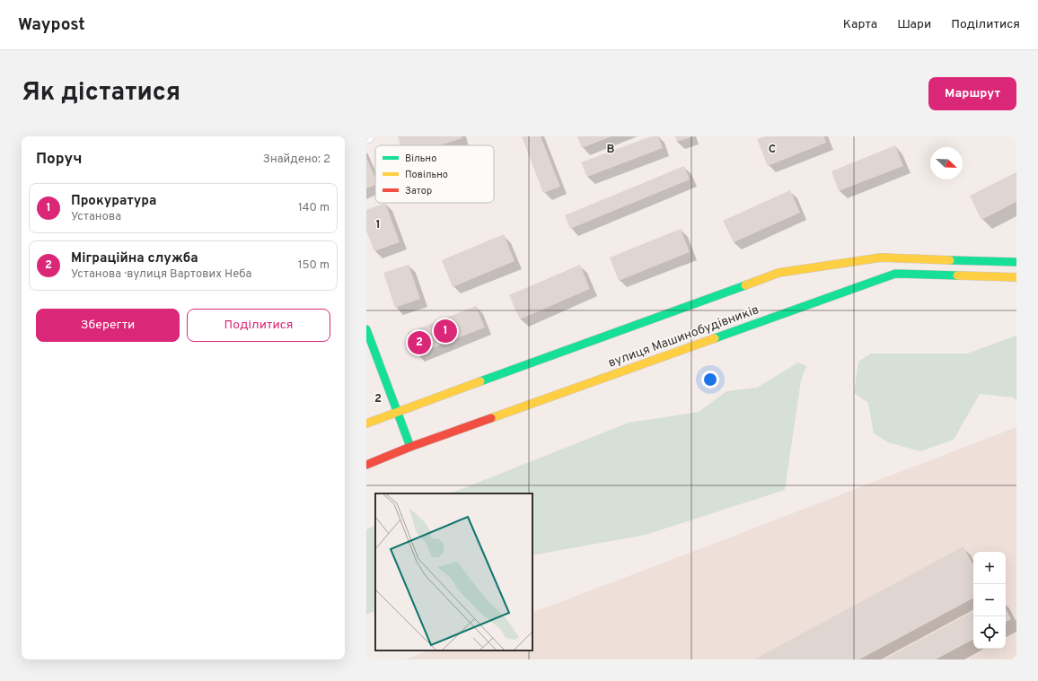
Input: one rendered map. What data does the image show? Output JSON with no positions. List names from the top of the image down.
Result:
{
  "streets": {
    "street": ["вулиця Машинобудівників"]
  },
  "legend": ["Вільно", "Повільно", "Затор"],
  "north": "bottom right",
  "page": {
    "header": "Waypost",
    "nav": ["Карта", "Шари", "Поділитися"],
    "title": "Як дістатися",
    "buttons": [
      "Маршрут",
      ["Зберегти", "Поділитися"]
    ],
    "heading": ["Поруч", "Знайдено: 2"],
    "list": [
      {
        "mark": "1",
        "name": "Прокуратура",
        "note": "Установа",
        "value": "140 m"
      },
      {
        "mark": "2",
        "name": "Міграційна служба",
        "note": "Установа · вулиця Вартових Неба",
        "value": "150 m"
      }
    ],
    "pins": ["1", "2"],
    "map_buttons": ["+", "−"]
  },
  "grid": {
    "columns": ["B", "C"],
    "rows": ["1", "2"]
  }
}
